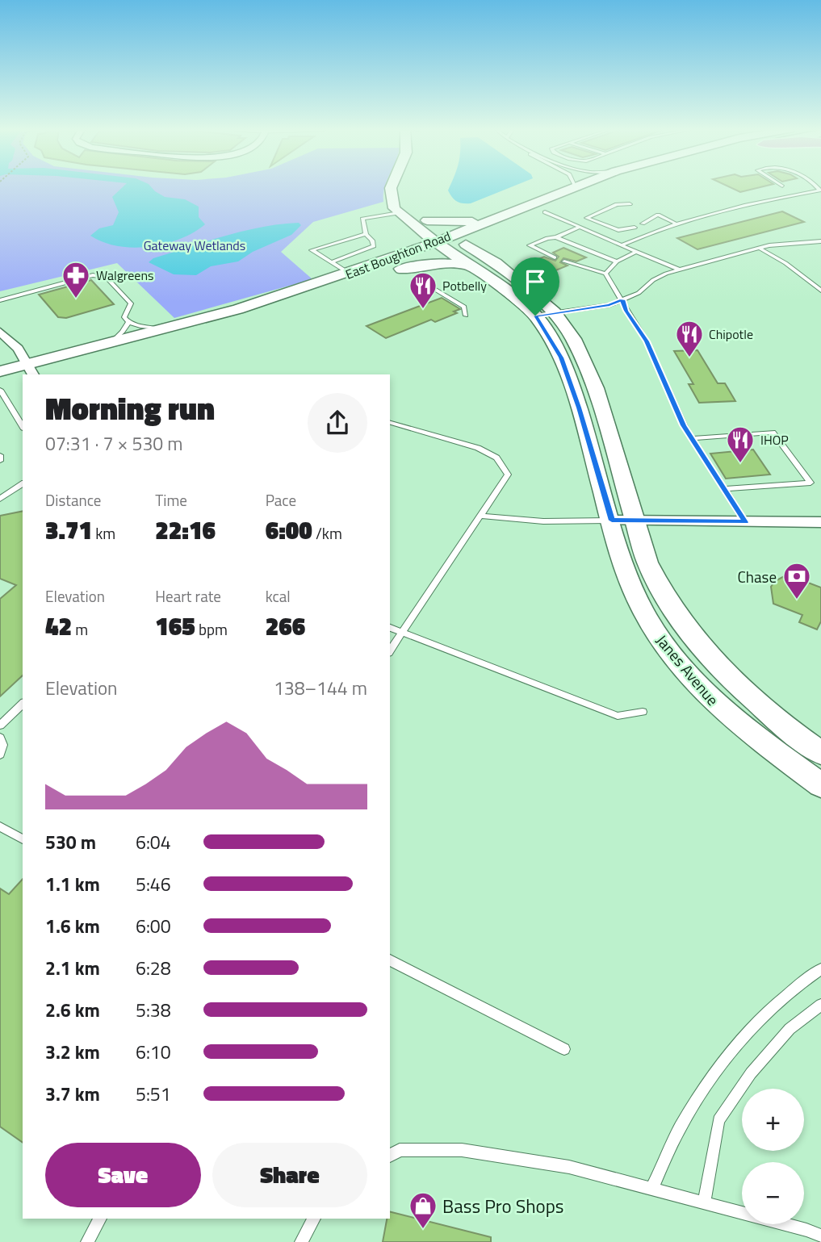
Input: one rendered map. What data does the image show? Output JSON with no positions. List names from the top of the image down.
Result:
{
  "streets": {
    "main road": ["East Boughton Road", "Janes Avenue"]
  },
  "crossings": [
    ["East Boughton Road", "Janes Avenue"]
  ],
  "parks": ["Gateway Wetlands"],
  "places": {
    "pharmacy": ["Walgreens"],
    "restaurant": ["Potbelly", "Chipotle", "IHOP"],
    "bank": ["Chase"],
    "shop": ["Bass Pro Shops"]
  },
  "page": {
    "heading": ["Morning run", "07:31 · 7 × 530 m"],
    "stats": [
      ["Distance", "3.71 km"],
      ["Time", "22:16"],
      ["Pace", "6:00 /km"],
      ["Elevation", "42 m"],
      ["Heart rate", "165 bpm"],
      ["kcal", "266"]
    ],
    "chart": ["Elevation", "138–144 m"],
    "list": [
      {
        "name": "530 m",
        "note": "6:04"
      },
      {
        "name": "1.1 km",
        "note": "5:46"
      },
      {
        "name": "1.6 km",
        "note": "6:00"
      },
      {
        "name": "2.1 km",
        "note": "6:28"
      },
      {
        "name": "2.6 km",
        "note": "5:38"
      },
      {
        "name": "3.2 km",
        "note": "6:10"
      },
      {
        "name": "3.7 km",
        "note": "5:51"
      }
    ],
    "map_buttons": ["+", "−"],
    "buttons": ["Save", "Share"]
  }
}
